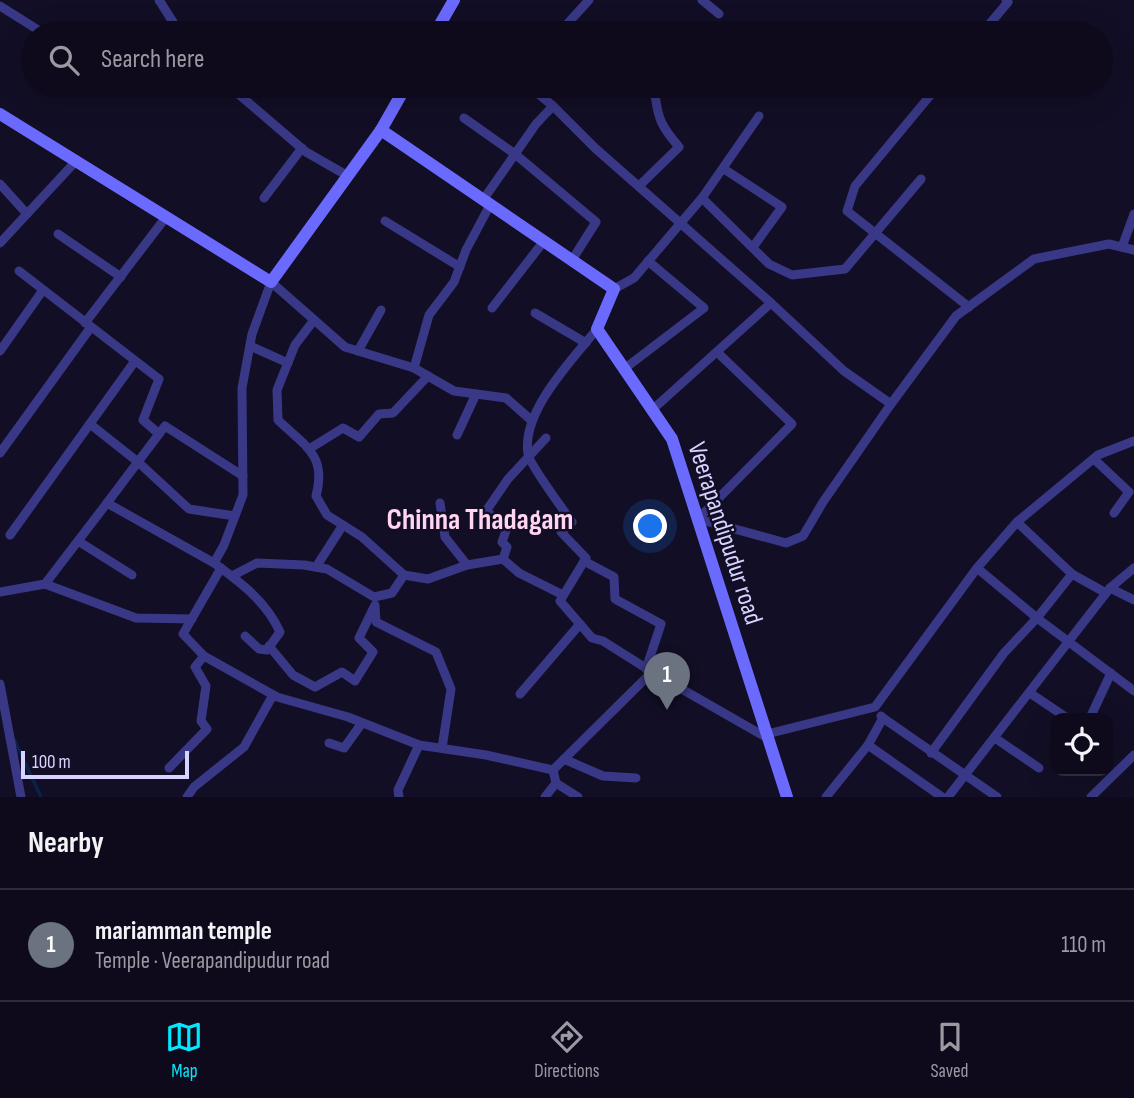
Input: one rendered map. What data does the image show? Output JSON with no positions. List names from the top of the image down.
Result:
{
  "streets": {
    "street": ["Veerapandipudur road"]
  },
  "districts": ["Chinna Thadagam"],
  "scale_bar": "100 m",
  "page": {
    "search": "Search here",
    "pins": "1",
    "scale": "100 m",
    "heading": "Nearby",
    "list": [
      {
        "mark": "1",
        "name": "mariamman temple",
        "note": "Temple · Veerapandipudur road",
        "value": "110 m"
      }
    ],
    "nav": ["Map", "Directions", "Saved"]
  }
}
